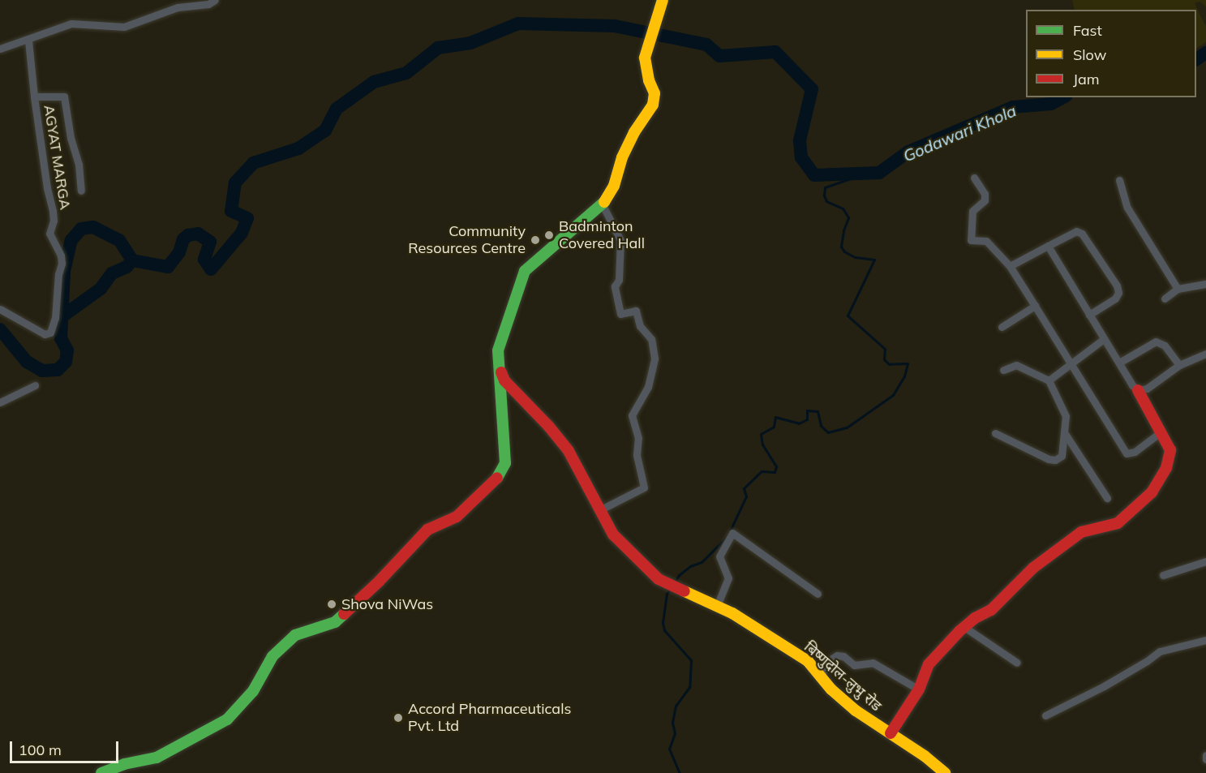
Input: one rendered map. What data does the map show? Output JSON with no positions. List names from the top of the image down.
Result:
{
  "streets": {
    "street": ["AGYAT MARGA", "बिष्णुदोल-लुभु रोड"]
  },
  "water": ["Godawari Khola"],
  "places": [
    "Badminton Covered Hall",
    "Community Resources Centre",
    "Shova NiWas",
    "Accord Pharmaceuticals Pvt. Ltd"
  ],
  "legend": ["Fast", "Slow", "Jam"],
  "scale_bar": "100 m"
}
